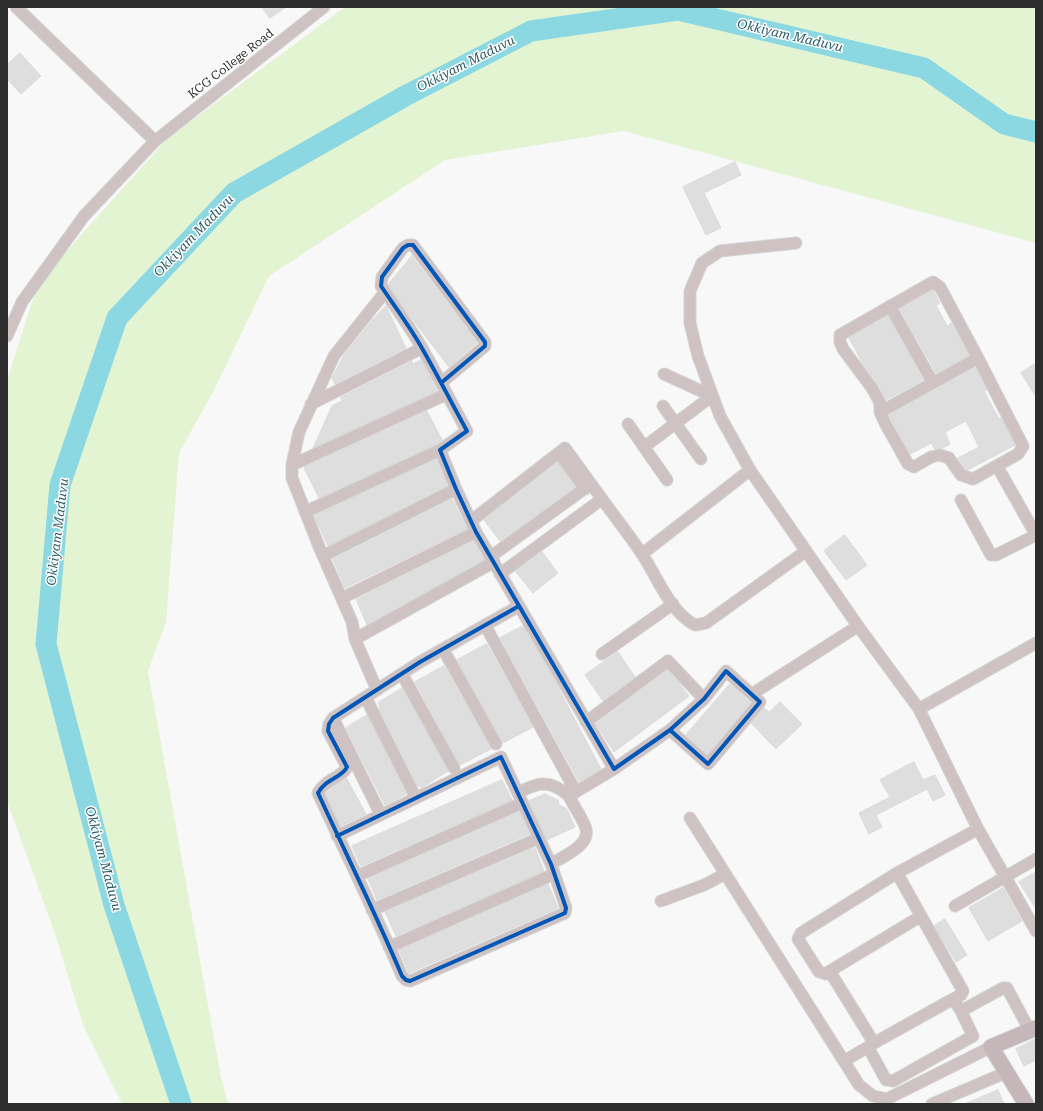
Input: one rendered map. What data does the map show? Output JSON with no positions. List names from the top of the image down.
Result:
{
  "streets": {
    "street": ["KCG College Road"]
  },
  "water": ["Okkiyam Maduvu"]
}
